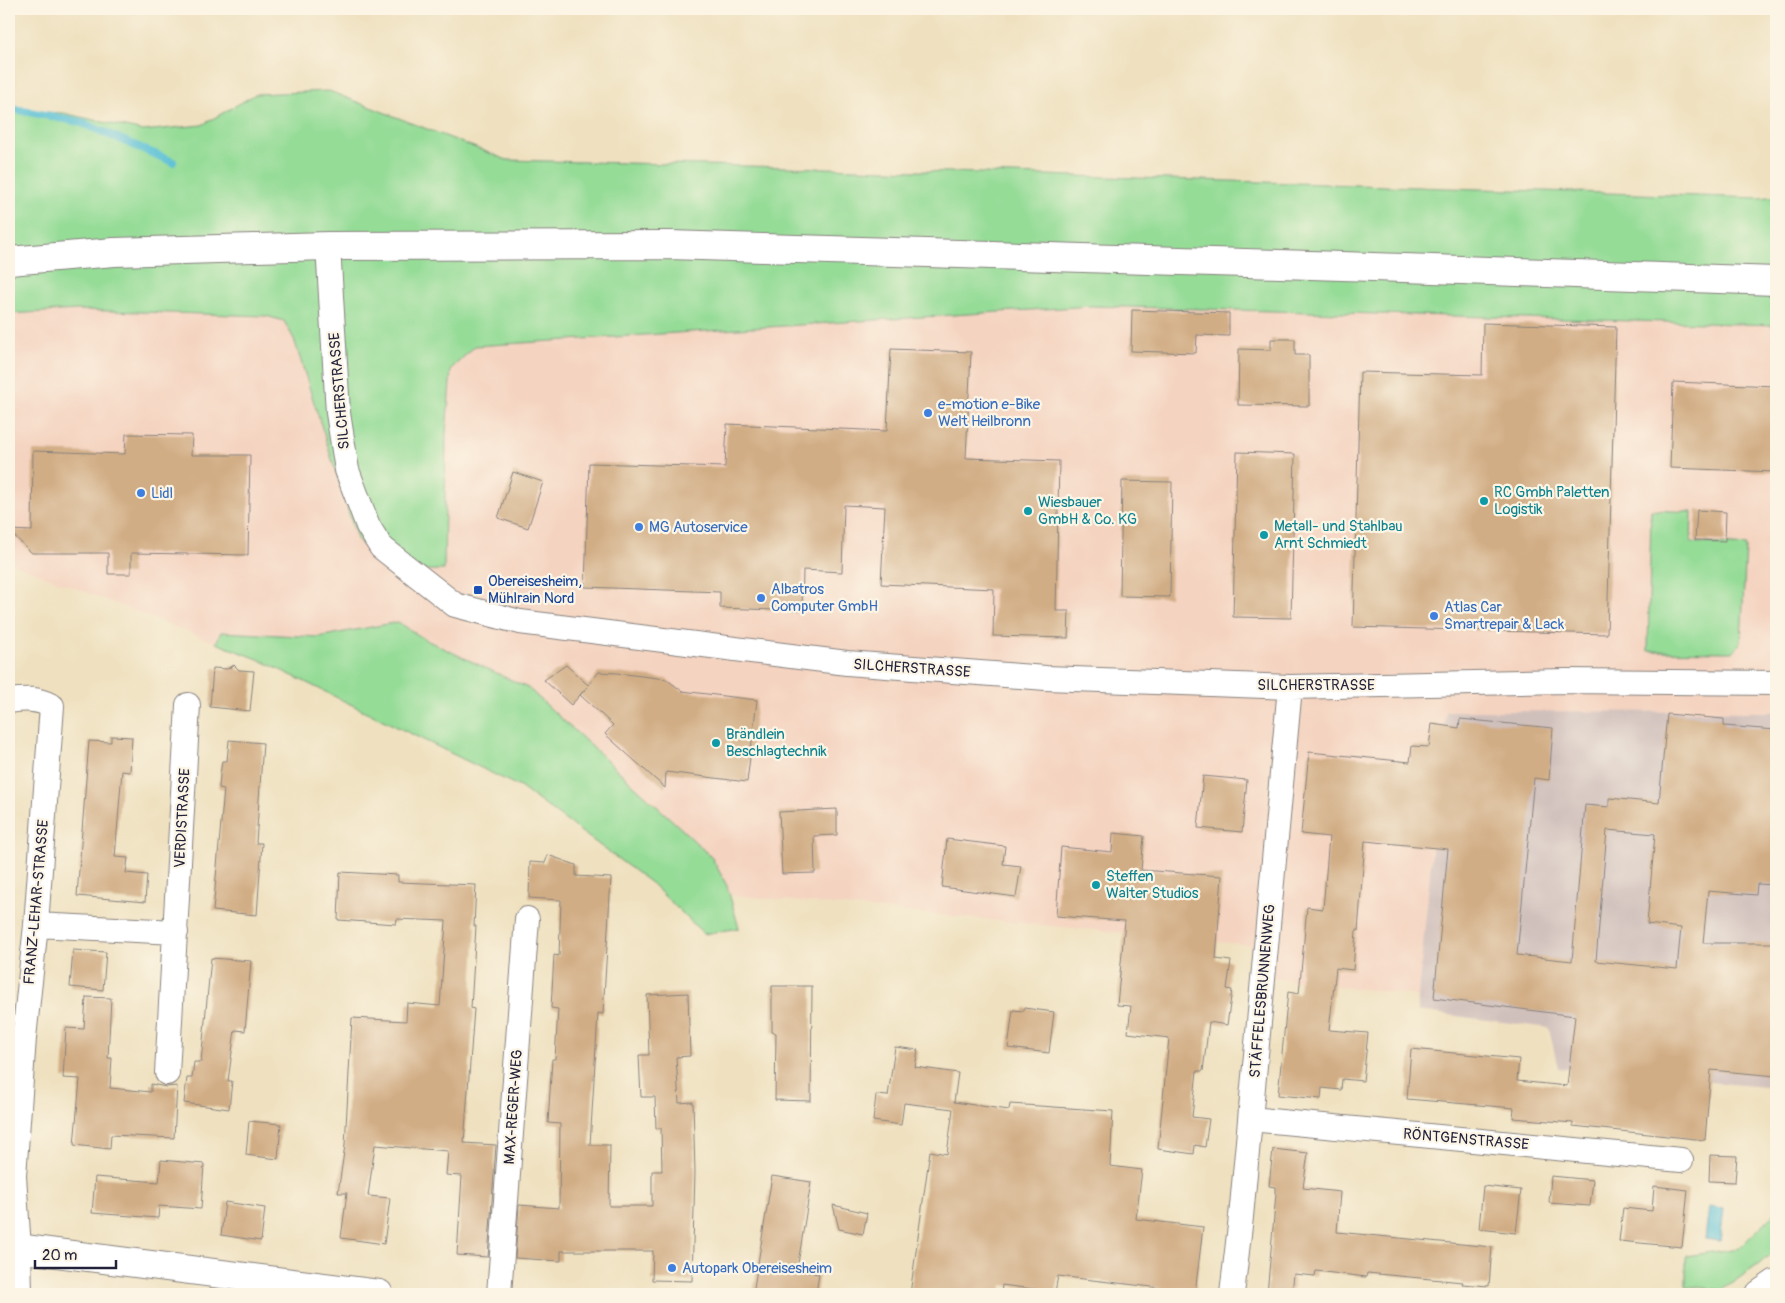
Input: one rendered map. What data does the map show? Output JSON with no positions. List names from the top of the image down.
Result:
{
  "streets": {
    "street": [
      "SILCHERSTRASSE",
      "VERDISTRASSE",
      "FRANZ-LEHAR-STRASSE",
      "STÄFFELESBRUNNENWEG",
      "MAX-REGER-WEG",
      "RÖNTGENSTRASSE"
    ]
  },
  "crossings": [
    ["SILCHERSTRASSE", "STÄFFELESBRUNNENWEG"],
    ["STÄFFELESBRUNNENWEG", "RÖNTGENSTRASSE"]
  ],
  "places": {
    "other": [
      "e-motion e-Bike Welt Heilbronn",
      "Lidl",
      "RC Gmbh Paletten Logistik",
      "Wiesbauer GmbH & Co. KG",
      "MG Autoservice",
      "Metall- und Stahlbau Arnt Schmiedt",
      "Albatros Computer GmbH",
      "Atlas Car Smartrepair & Lack",
      "Brändlein Beschlagtechnik",
      "Steffen Walter Studios",
      "Autopark Obereisesheim"
    ],
    "transit": ["Obereisesheim, Mühlrain Nord"]
  },
  "scale_bar": "20 m"
}
